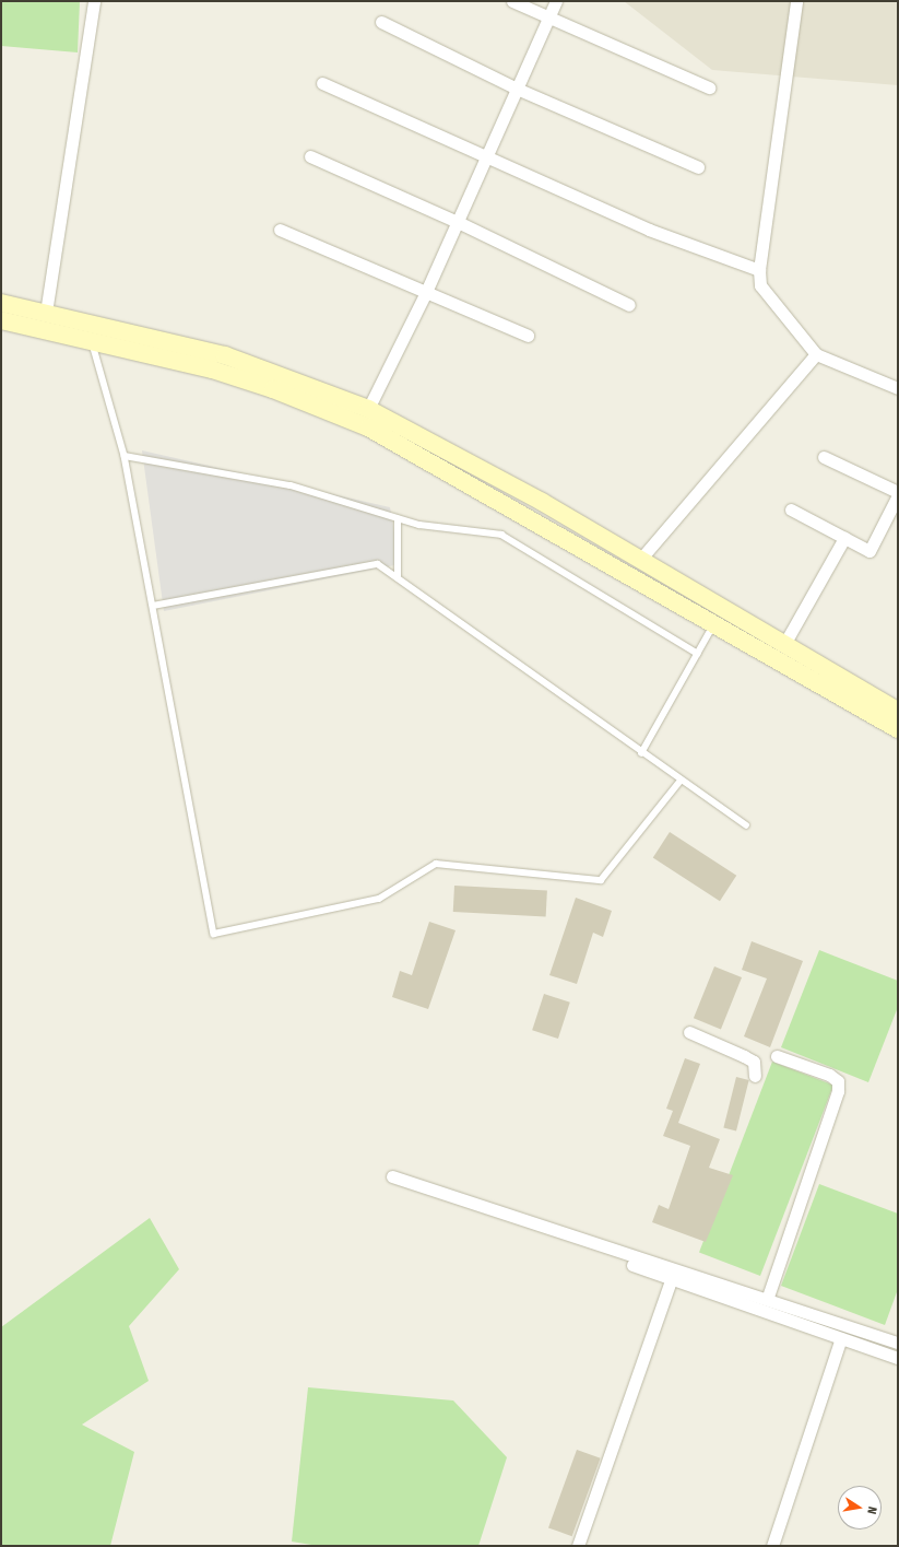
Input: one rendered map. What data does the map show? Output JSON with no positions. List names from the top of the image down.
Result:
{
  "north": "right"
}
